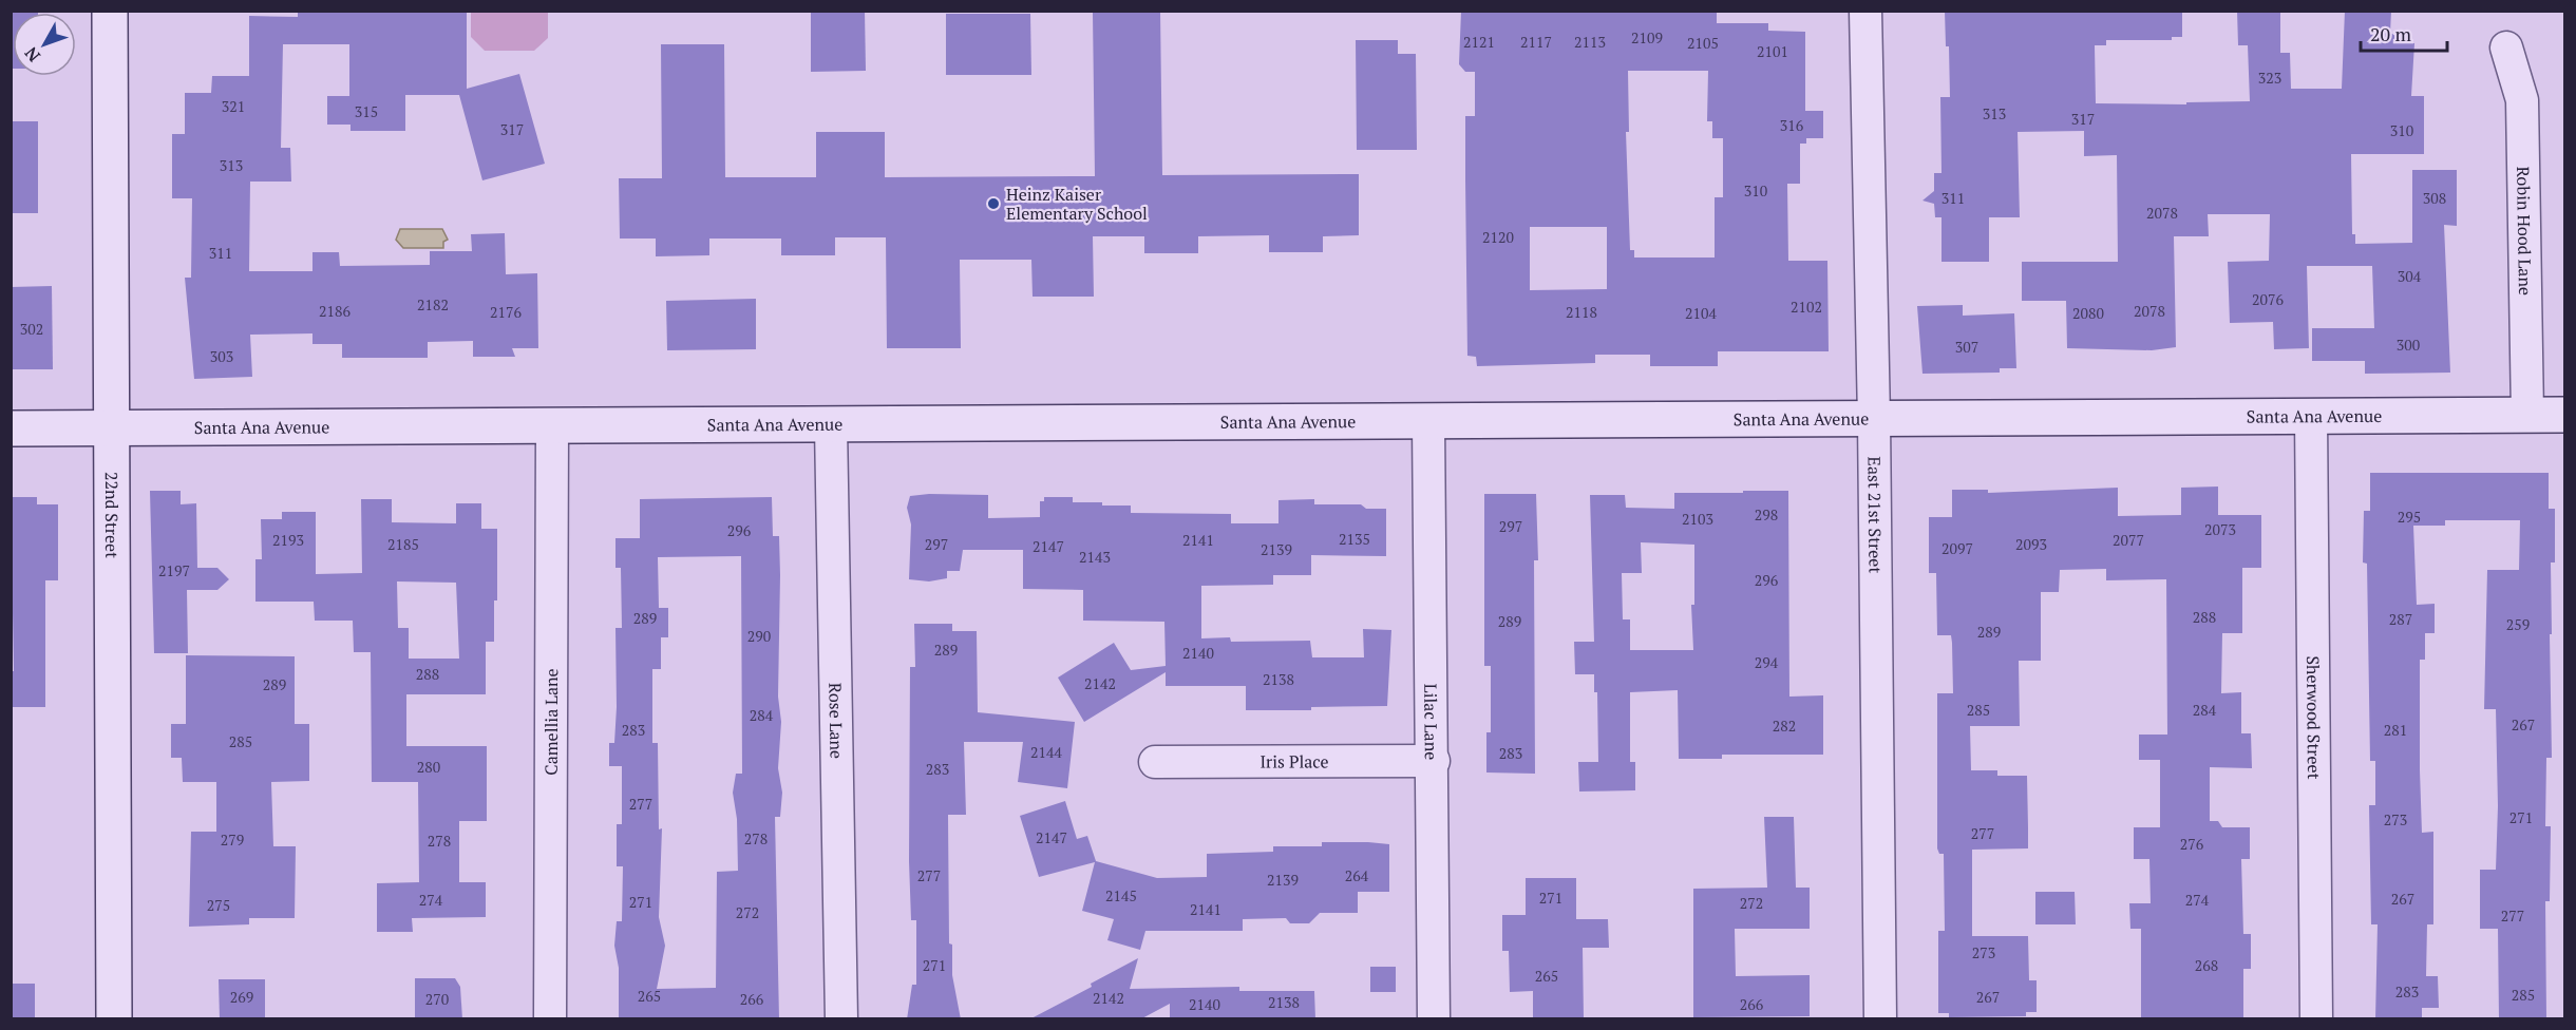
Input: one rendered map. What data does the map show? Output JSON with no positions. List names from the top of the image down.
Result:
{
  "streets": {
    "street": [
      "Robin Hood Lane",
      "Santa Ana Avenue",
      "22nd Street",
      "East 21st Street",
      "Sherwood Street",
      "Lilac Lane",
      "Rose Lane",
      "Camellia Lane",
      "Iris Place"
    ]
  },
  "crossings": [
    ["Robin Hood Lane", "Santa Ana Avenue"],
    ["Santa Ana Avenue", "22nd Street"],
    ["Santa Ana Avenue", "East 21st Street"],
    ["Santa Ana Avenue", "Sherwood Street"],
    ["Santa Ana Avenue", "Lilac Lane"],
    ["Santa Ana Avenue", "Rose Lane"],
    ["Santa Ana Avenue", "Camellia Lane"],
    ["Lilac Lane", "Iris Place"]
  ],
  "places": ["Heinz Kaiser Elementary School"],
  "house_numbers": [
    "2109",
    "2121",
    "2117",
    "2113",
    "2105",
    "2101",
    "323",
    "321",
    "315",
    "313",
    "317",
    "316",
    "317",
    "310",
    "313",
    "310",
    "311",
    "308",
    "2078",
    "2120",
    "311",
    "304",
    "2076",
    "2182",
    "2102",
    "2186",
    "2078",
    "2176",
    "2118",
    "2104",
    "2080",
    "302",
    "300",
    "307",
    "303",
    "298",
    "295",
    "2103",
    "297",
    "2073",
    "296",
    "2135",
    "2193",
    "2141",
    "2077",
    "2185",
    "297",
    "2093",
    "2147",
    "2097",
    "2139",
    "2143",
    "2197",
    "296",
    "288",
    "289",
    "287",
    "289",
    "259",
    "289",
    "290",
    "289",
    "2140",
    "294",
    "288",
    "2138",
    "2142",
    "289",
    "285",
    "284",
    "284",
    "267",
    "282",
    "283",
    "281",
    "285",
    "2144",
    "283",
    "280",
    "283",
    "277",
    "271",
    "273",
    "277",
    "2147",
    "278",
    "279",
    "278",
    "276",
    "277",
    "264",
    "2139",
    "2145",
    "271",
    "267",
    "274",
    "274",
    "271",
    "272",
    "275",
    "2141",
    "272",
    "277",
    "273",
    "271",
    "268",
    "265",
    "283",
    "285",
    "265",
    "269",
    "267",
    "2142",
    "270",
    "266",
    "2138",
    "2140",
    "266"
  ],
  "scale_bar": "20 m",
  "north": "bottom left"
}
